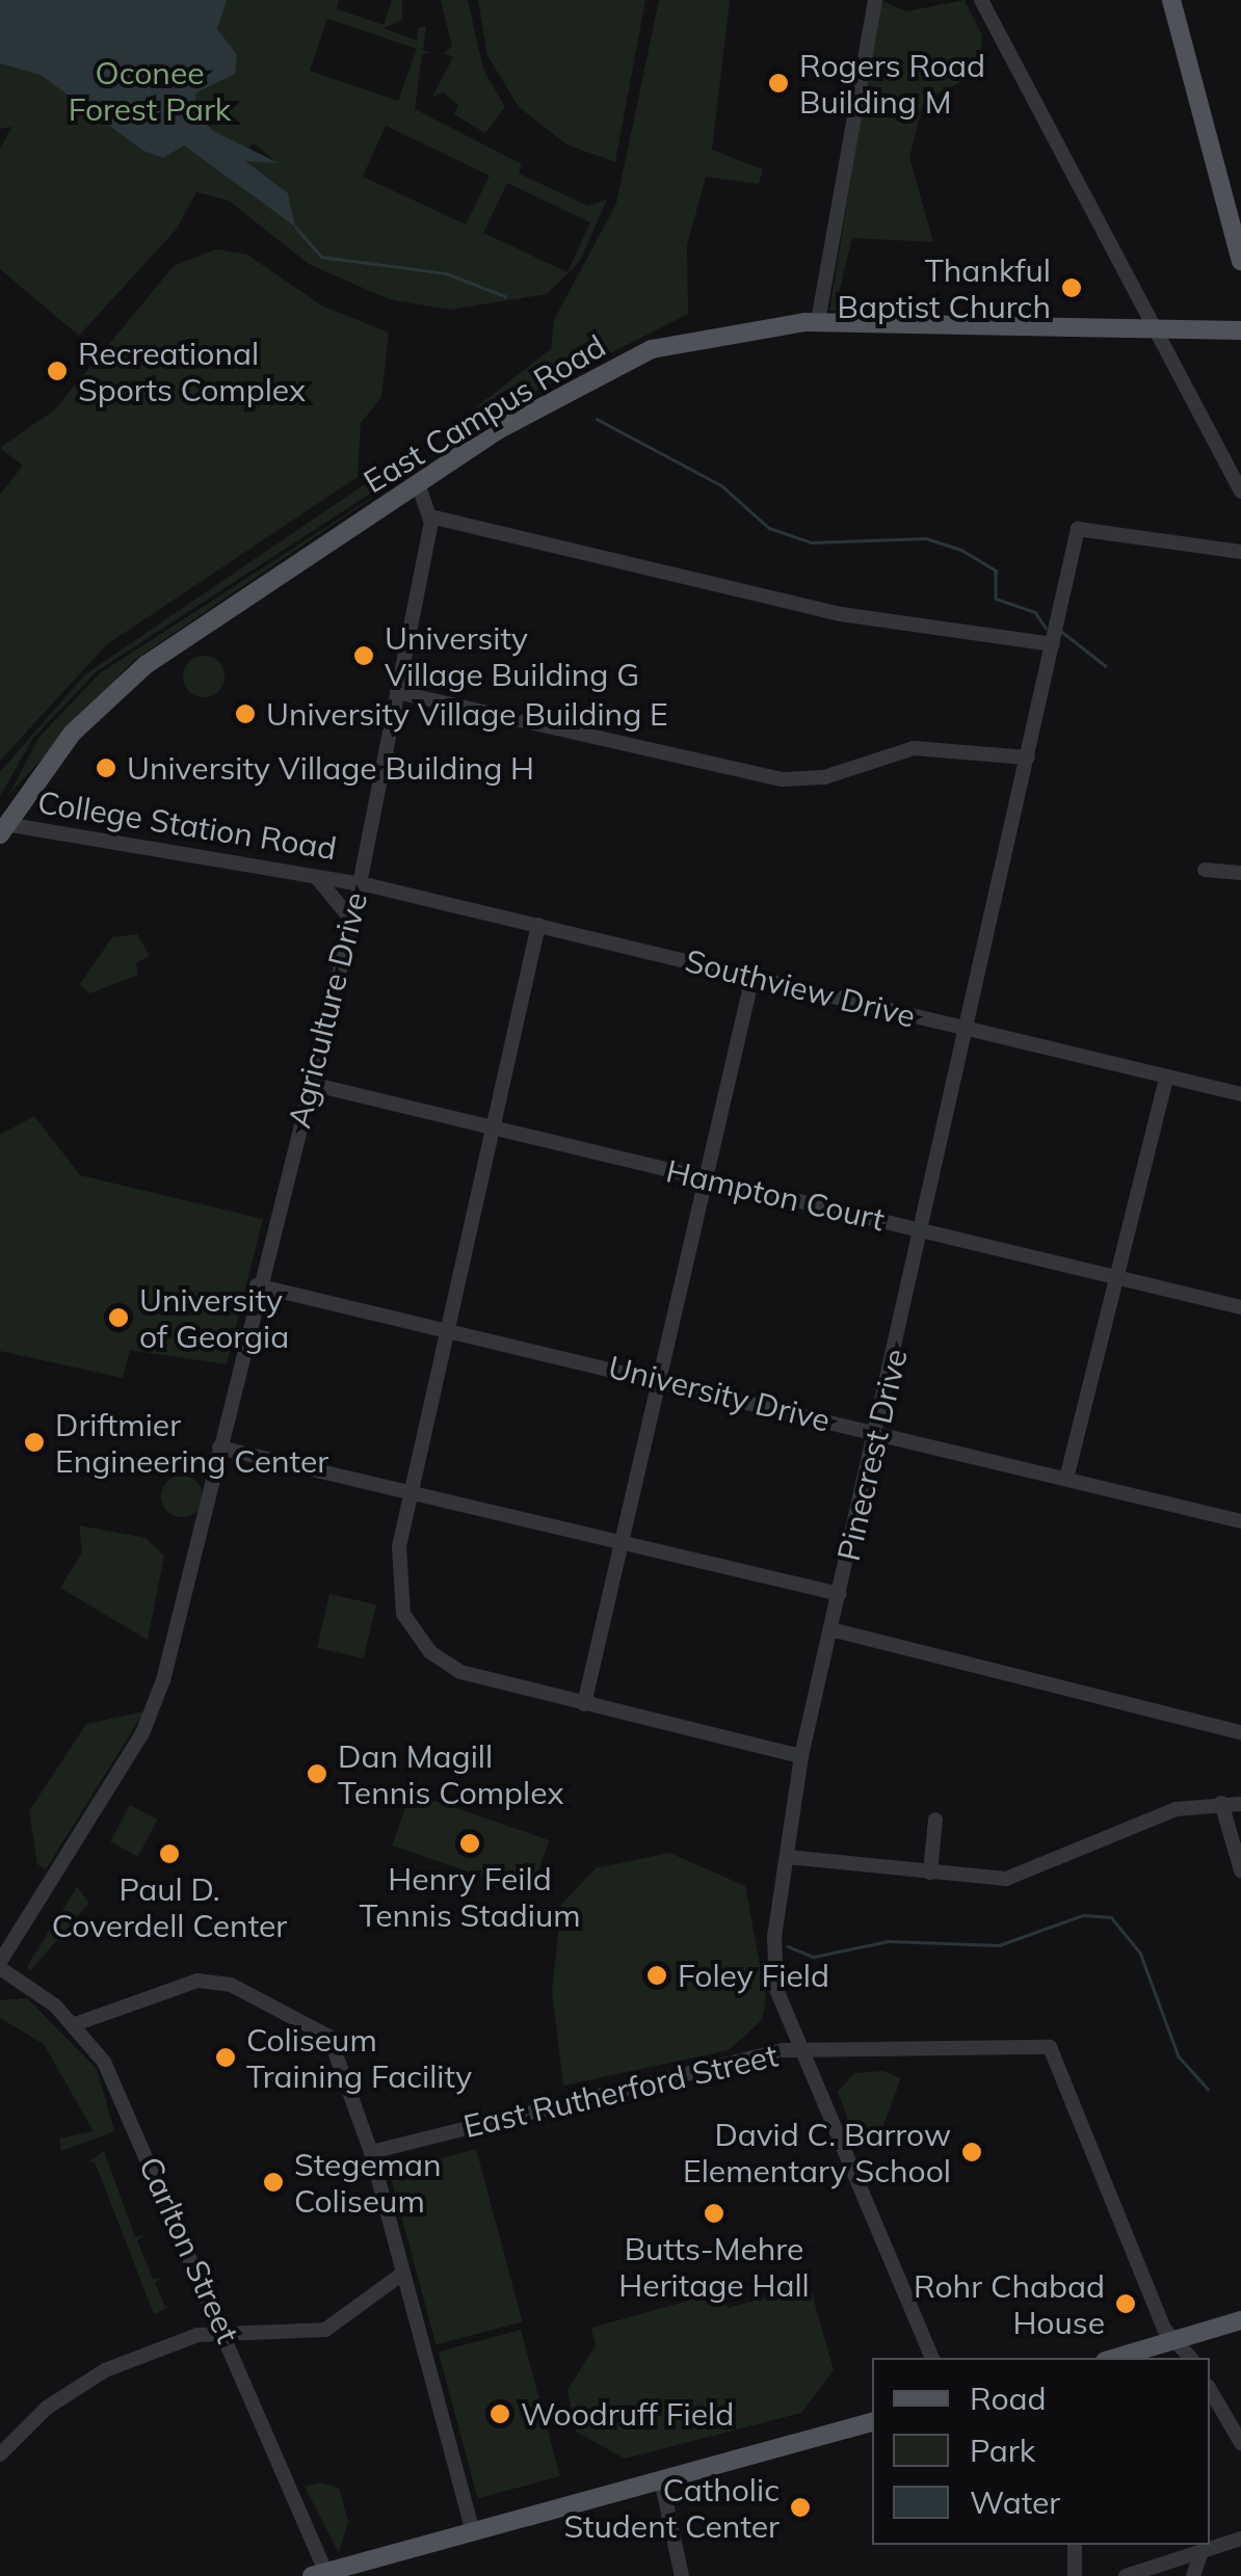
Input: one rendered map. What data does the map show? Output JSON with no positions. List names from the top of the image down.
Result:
{
  "streets": {
    "main road": ["East Campus Road"],
    "street": [
      "College Station Road",
      "Southview Drive",
      "Agriculture Drive",
      "Hampton Court",
      "University Drive",
      "Pinecrest Drive",
      "East Rutherford Street",
      "Carlton Street"
    ]
  },
  "crossings": [
    ["East Campus Road", "College Station Road"],
    ["College Station Road", "Southview Drive"],
    ["College Station Road", "Agriculture Drive"],
    ["Southview Drive", "Agriculture Drive"],
    ["Southview Drive", "Pinecrest Drive"],
    ["Agriculture Drive", "Hampton Court"],
    ["Agriculture Drive", "University Drive"],
    ["Agriculture Drive", "Carlton Street"],
    ["Hampton Court", "Pinecrest Drive"],
    ["University Drive", "Pinecrest Drive"],
    ["Pinecrest Drive", "East Rutherford Street"]
  ],
  "parks": ["Oconee Forest Park"],
  "places": [
    "Rogers Road Building M",
    "Thankful Baptist Church",
    "Recreational Sports Complex",
    "University Village Building G",
    "University Village Building E",
    "University Village Building H",
    "University of Georgia",
    "Driftmier Engineering Center",
    "Dan Magill Tennis Complex",
    "Henry Feild Tennis Stadium",
    "Paul D. Coverdell Center",
    "Foley Field",
    "Coliseum Training Facility",
    "David C. Barrow Elementary School",
    "Stegeman Coliseum",
    "Butts-Mehre Heritage Hall",
    "Rohr Chabad House",
    "Woodruff Field",
    "Catholic Student Center"
  ],
  "legend": ["Road", "Park", "Water"]
}
